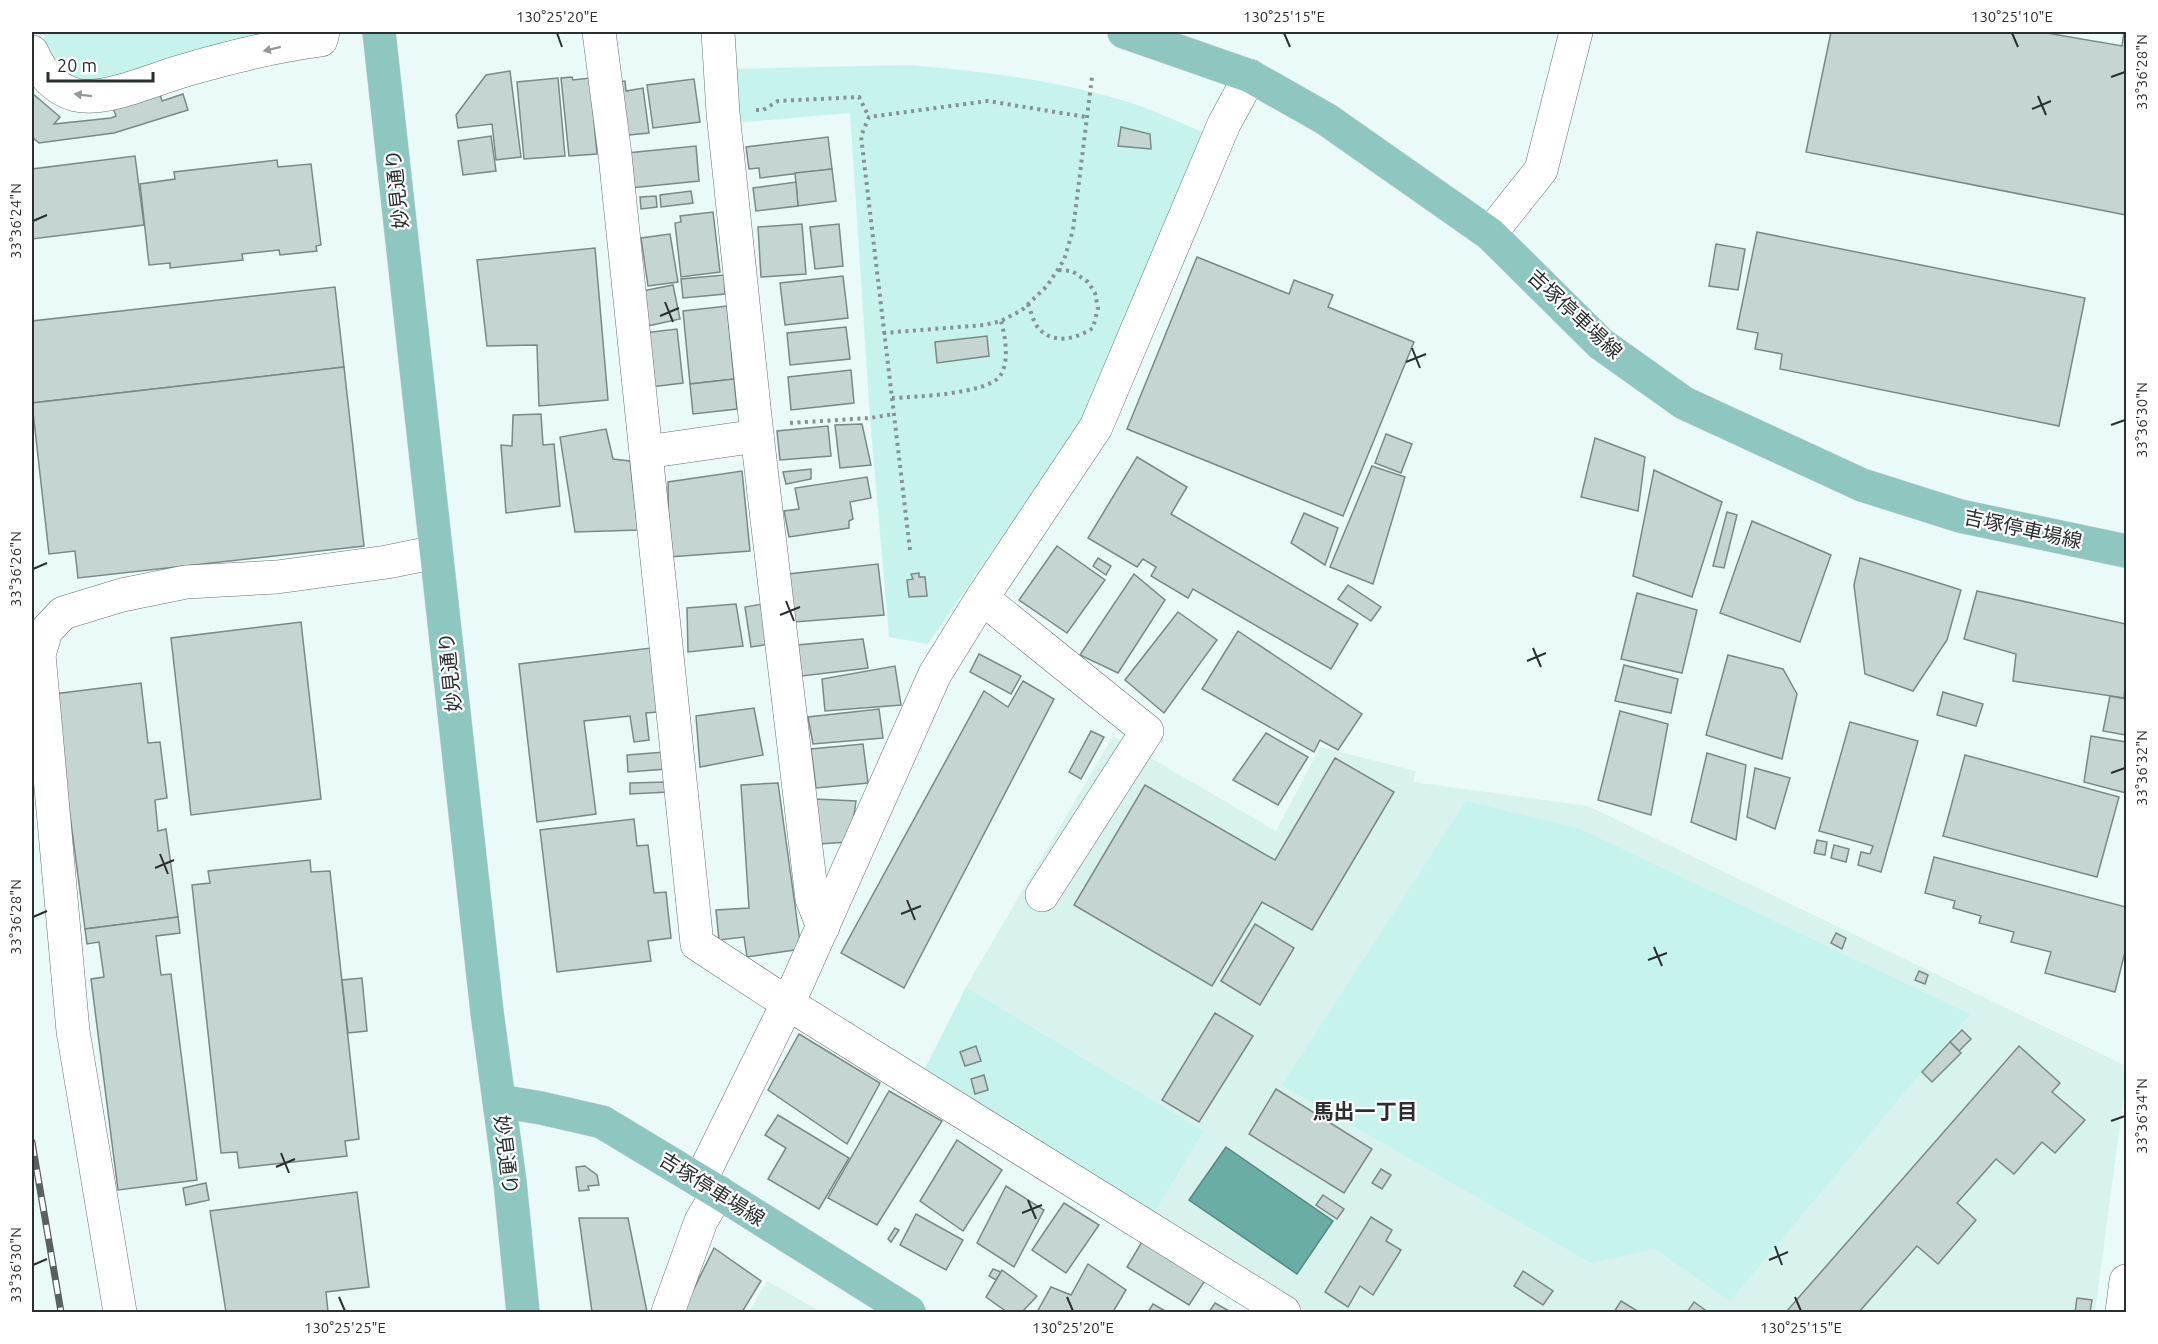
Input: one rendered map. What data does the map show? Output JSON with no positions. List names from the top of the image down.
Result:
{
  "streets": {
    "main road": ["妙見通り", "吉塚停車場線"]
  },
  "crossings": [
    ["妙見通り", "吉塚停車場線"]
  ],
  "districts": ["馬出一丁目"],
  "scale_bar": "20 m",
  "coordinates": [
    "130°25'20\"E",
    "130°25'15\"E",
    "130°25'10\"E",
    "33°36'28\"N",
    "33°36'24\"N",
    "33°36'30\"N",
    "33°36'26\"N",
    "33°36'32\"N",
    "33°36'34\"N",
    "130°25'25\"E"
  ]
}
